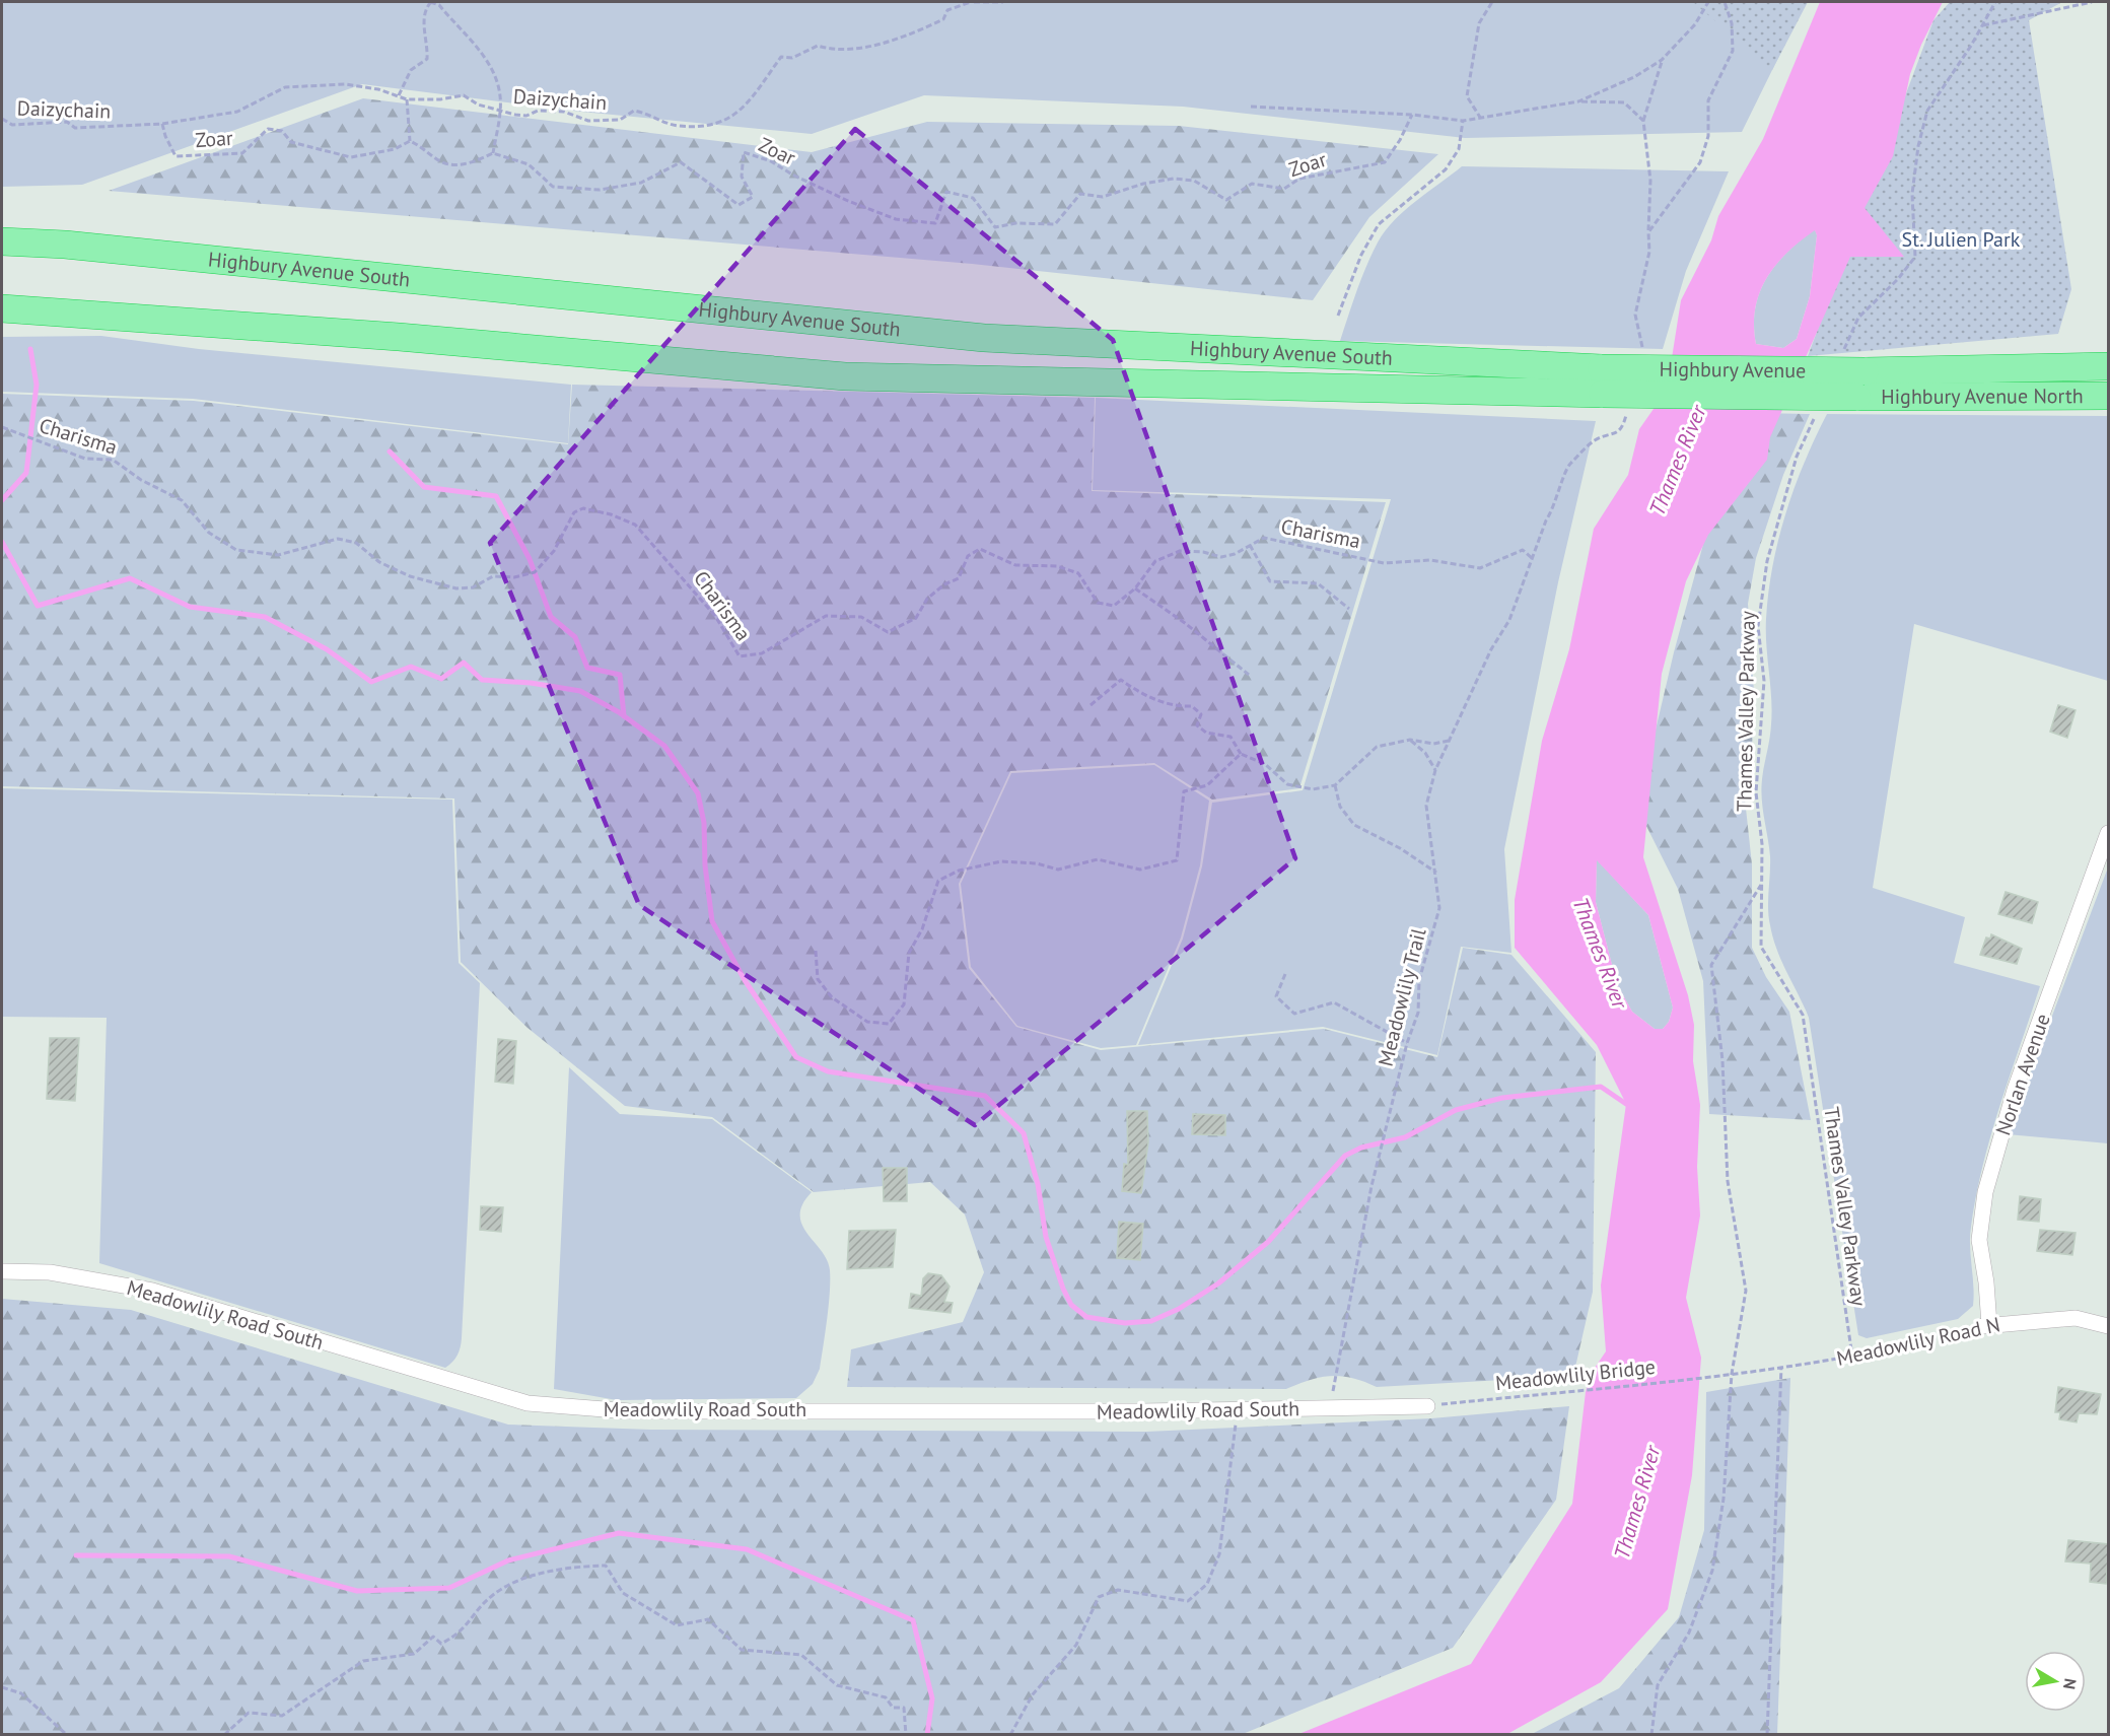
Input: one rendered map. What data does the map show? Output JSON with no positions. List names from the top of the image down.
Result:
{
  "streets": {
    "highway": ["Highbury Avenue South", "Highbury Avenue", "Highbury Avenue North"],
    "street": ["Norlan Avenue", "Meadowlily Road South", "Meadowlily Road N"],
    "path": [
      "Daizychain",
      "Zoar",
      "Charisma",
      "Thames Valley Parkway",
      "Meadowlily Trail",
      "Meadowlily Bridge"
    ]
  },
  "crossings": [
    ["Daizychain", "Zoar"],
    ["Highbury Avenue South", "Highbury Avenue"],
    ["Highbury Avenue", "Highbury Avenue North"],
    ["Charisma", "Meadowlily Trail"],
    ["Thames Valley Parkway", "Meadowlily Road N"],
    ["Meadowlily Trail", "Meadowlily Road South"],
    ["Norlan Avenue", "Meadowlily Road N"],
    ["Meadowlily Road South", "Meadowlily Bridge"],
    ["Meadowlily Road N", "Meadowlily Bridge"]
  ],
  "water": ["Thames River"],
  "parks": ["St. Julien Park"],
  "north": "right"
}
